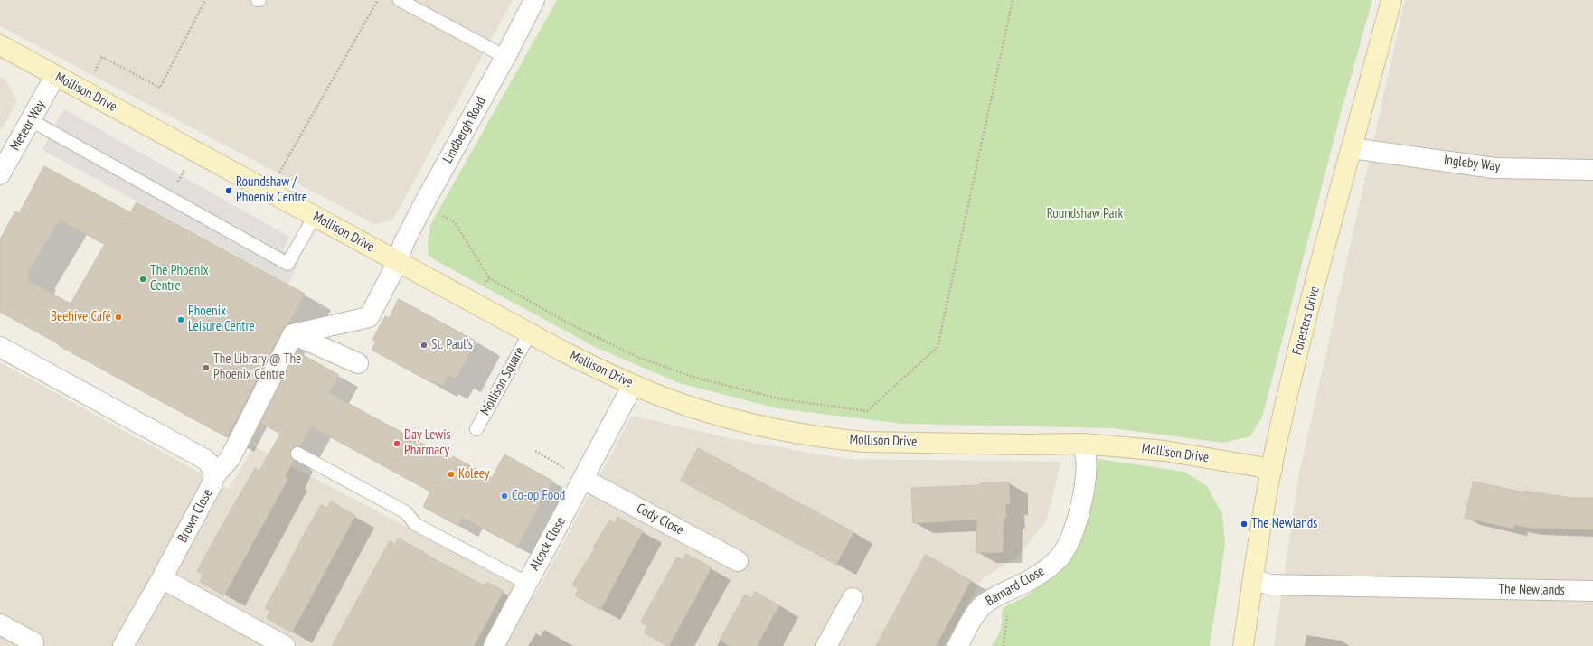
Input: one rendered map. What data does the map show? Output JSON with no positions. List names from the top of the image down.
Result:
{
  "streets": {
    "main road": ["Mollison Drive", "Foresters Drive"],
    "street": [
      "Meteor Way",
      "Lindbergh Road",
      "Ingleby Way",
      "Brown Close",
      "Cody Close",
      "Alcock Close",
      "Barnard Close",
      "The Newlands"
    ],
    "lane": ["Mollison Square"]
  },
  "crossings": [
    ["Mollison Drive", "Meteor Way"],
    ["Mollison Drive", "Lindbergh Road"],
    ["Mollison Drive", "Foresters Drive"],
    ["Mollison Drive", "Mollison Square"],
    ["Mollison Drive", "Alcock Close"],
    ["Mollison Drive", "Barnard Close"],
    ["Ingleby Way", "Foresters Drive"],
    ["Foresters Drive", "The Newlands"],
    ["Cody Close", "Alcock Close"]
  ],
  "parks": ["Roundshaw Park"],
  "places": [
    "Roundshaw / Phoenix Centre",
    "The Phoenix Centre",
    "Beehive Café",
    "Phoenix Leisure Centre",
    "St. Paul's",
    "The Library @ The Phoenix Centre",
    "Day Lewis Pharmacy",
    "Koleey",
    "Co-op Food",
    "The Newlands"
  ]
}
